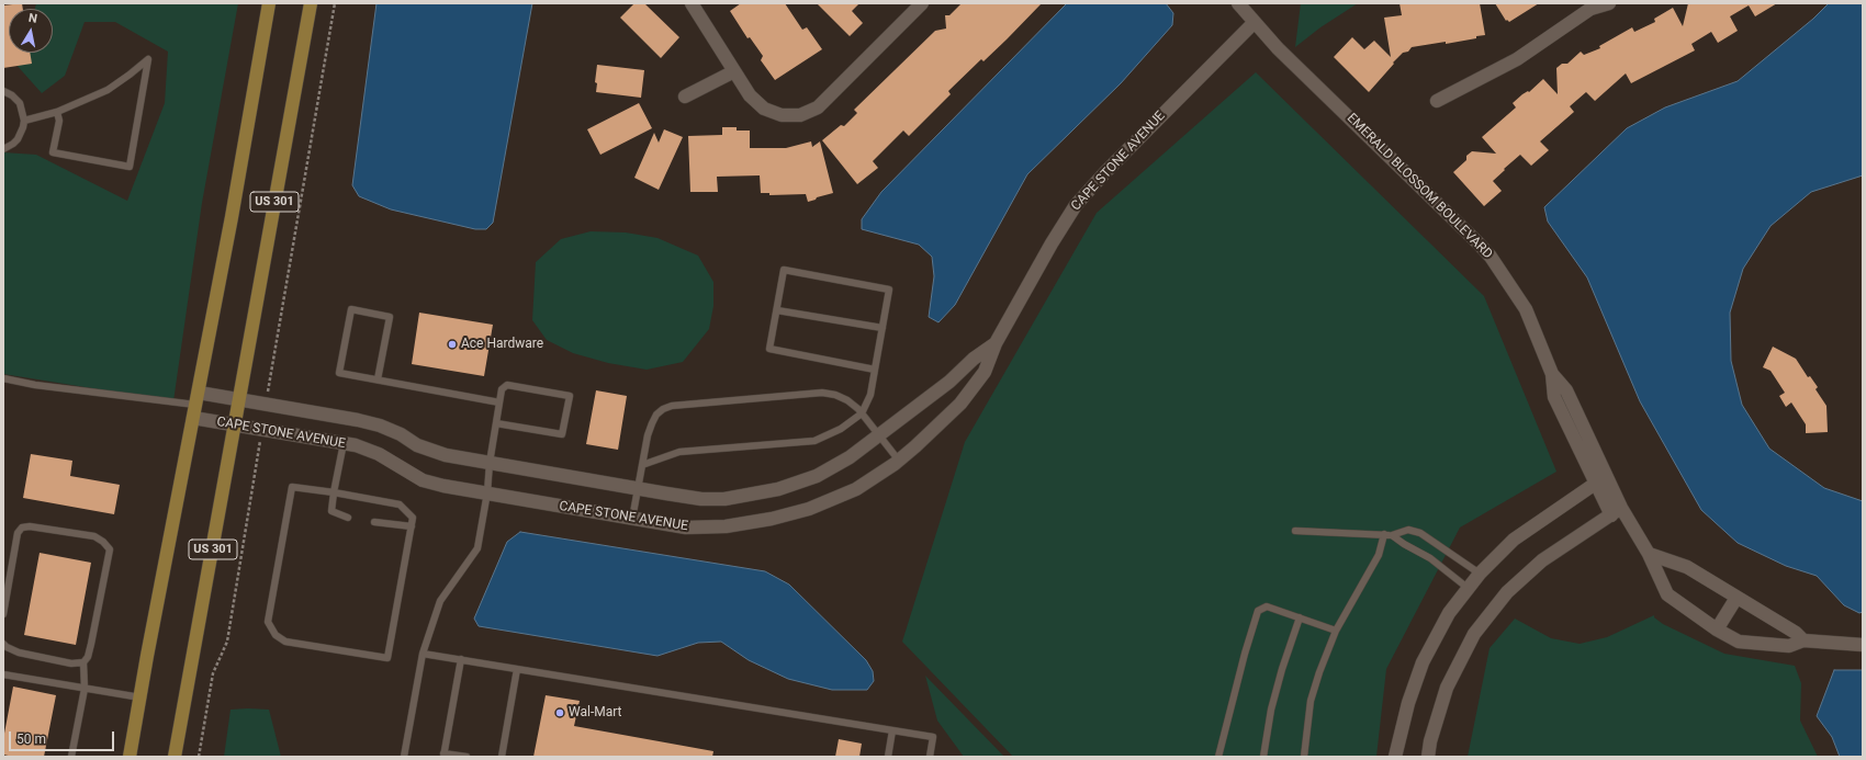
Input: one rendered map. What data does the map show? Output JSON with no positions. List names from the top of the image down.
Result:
{
  "streets": {
    "main road": ["US 301"],
    "street": ["CAPE STONE AVENUE", "EMERALD BLOSSOM BOULEVARD"]
  },
  "crossings": [
    ["CAPE STONE AVENUE", "EMERALD BLOSSOM BOULEVARD"],
    ["CAPE STONE AVENUE", "US 301"]
  ],
  "places": ["Ace Hardware", "Wal-Mart"],
  "scale_bar": "50 m",
  "north": "top"
}
